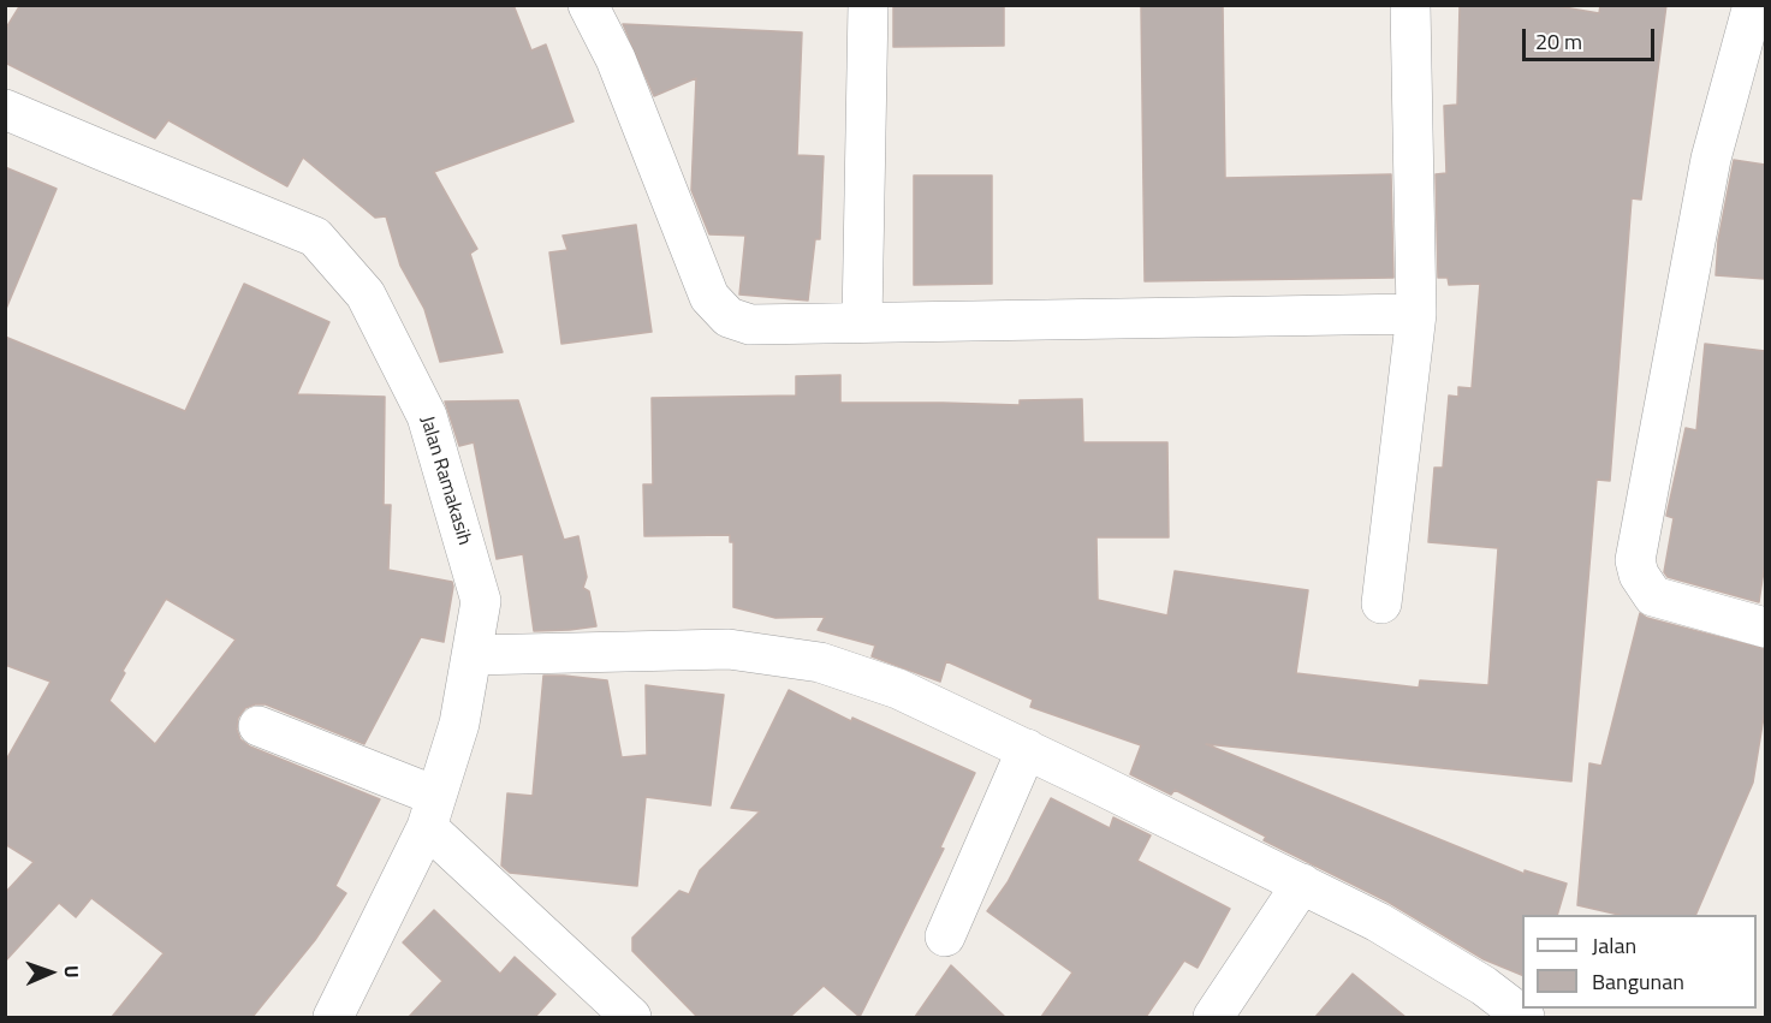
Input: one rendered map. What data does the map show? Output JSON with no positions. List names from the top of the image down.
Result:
{
  "streets": {
    "street": ["Jalan Ramakasih"]
  },
  "legend": ["Jalan", "Bangunan"],
  "scale_bar": "20 m",
  "north": "right"
}
